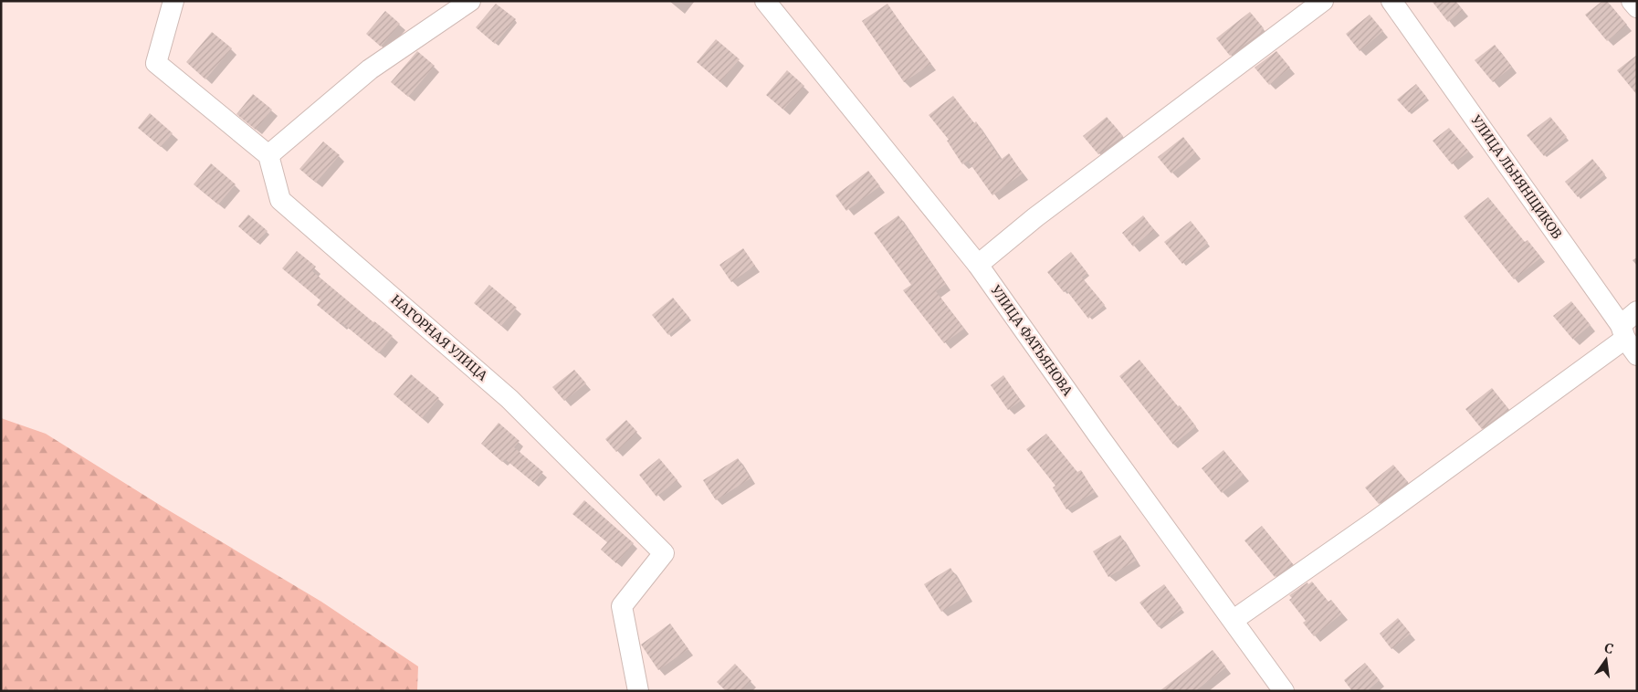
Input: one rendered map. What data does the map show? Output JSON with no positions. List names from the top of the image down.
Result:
{
  "streets": {
    "street": ["УЛИЦА ЛЬНЯНЩИКОВ", "НАГОРНАЯ УЛИЦА", "УЛИЦА ФАТЬЯНОВА"]
  },
  "north": "top"
}
